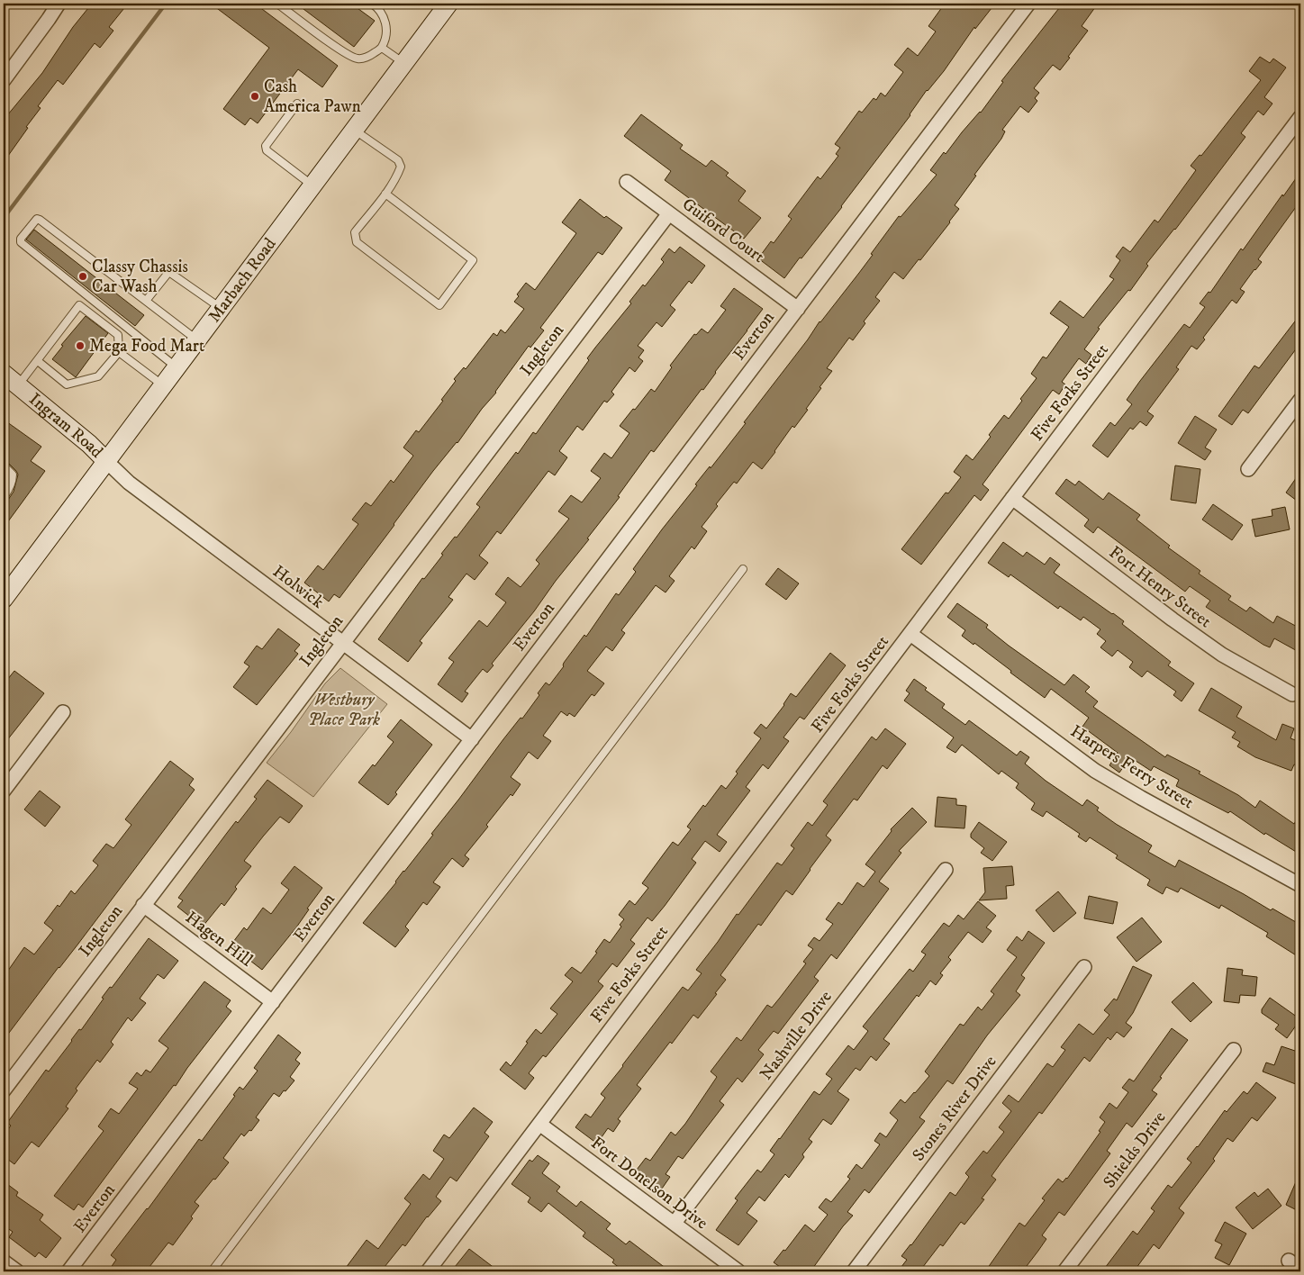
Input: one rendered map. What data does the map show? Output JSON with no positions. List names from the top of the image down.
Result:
{
  "streets": {
    "main road": ["Marbach Road", "Ingram Road"],
    "street": [
      "Guiford Court",
      "Everton",
      "Ingleton",
      "Five Forks Street",
      "Holwick",
      "Fort Henry Street",
      "Harpers Ferry Street",
      "Hagen Hill",
      "Nashville Drive",
      "Stones River Drive",
      "Shields Drive",
      "Fort Donelson Drive"
    ]
  },
  "crossings": [
    ["Guiford Court", "Everton"],
    ["Guiford Court", "Ingleton"],
    ["Marbach Road", "Ingram Road"],
    ["Marbach Road", "Holwick"],
    ["Everton", "Holwick"],
    ["Everton", "Hagen Hill"],
    ["Ingleton", "Holwick"],
    ["Ingleton", "Hagen Hill"],
    ["Five Forks Street", "Fort Henry Street"],
    ["Five Forks Street", "Harpers Ferry Street"],
    ["Five Forks Street", "Fort Donelson Drive"],
    ["Ingram Road", "Holwick"],
    ["Nashville Drive", "Fort Donelson Drive"]
  ],
  "parks": ["Westbury Place Park"],
  "places": ["Cash America Pawn", "Classy Chassis Car Wash", "Mega Food Mart"]
}
